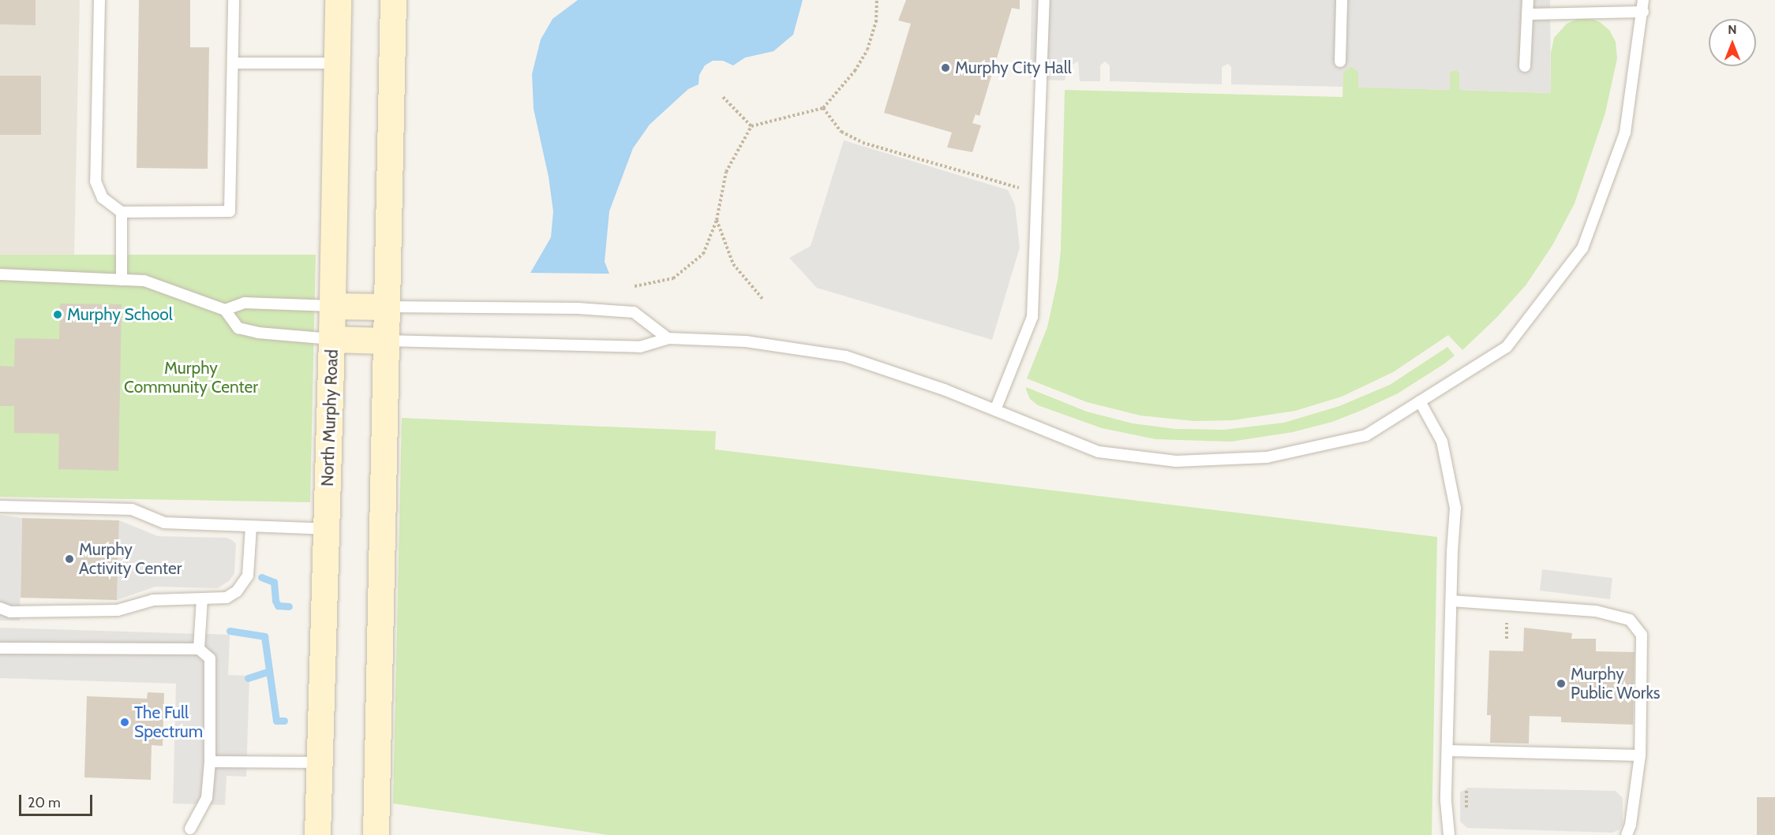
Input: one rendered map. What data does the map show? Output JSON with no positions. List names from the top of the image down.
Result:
{
  "streets": {
    "main road": ["North Murphy Road"]
  },
  "parks": ["Murphy Community Center"],
  "places": [
    "Murphy City Hall",
    "Murphy School",
    "Murphy Activity Center",
    "Murphy Public Works",
    "The Full Spectrum"
  ],
  "scale_bar": "20 m",
  "north": "top"
}
